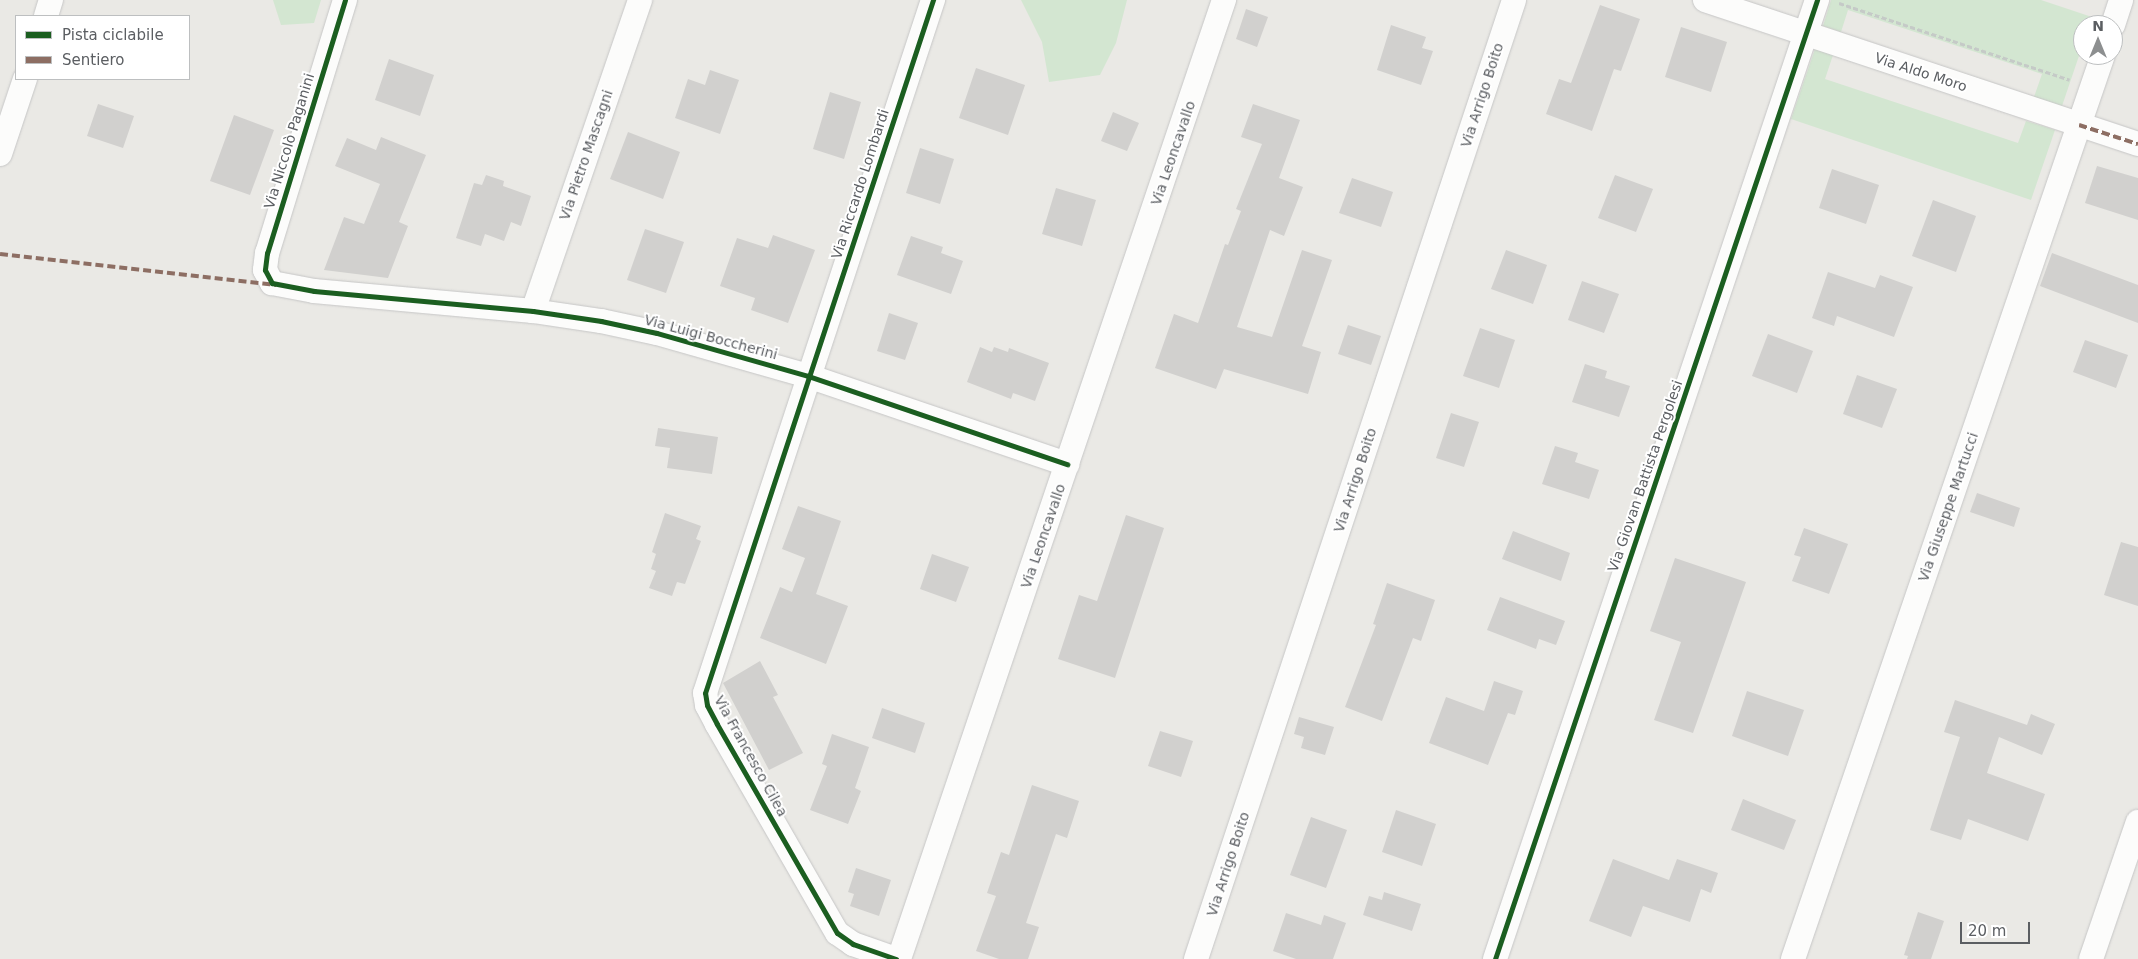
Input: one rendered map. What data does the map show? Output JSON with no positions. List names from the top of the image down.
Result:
{
  "streets": {
    "street": [
      "Via Aldo Moro",
      "Via Arrigo Boito",
      "Via Niccolò Paganini",
      "Via Leoncavallo",
      "Via Pietro Mascagni",
      "Via Riccardo Lombardi",
      "Via Luigi Boccherini",
      "Via Giovan Battista Pergolesi",
      "Via Giuseppe Martucci",
      "Via Francesco Cilea"
    ]
  },
  "crossings": [
    ["Via Aldo Moro", "Via Giovan Battista Pergolesi"],
    ["Via Aldo Moro", "Via Giuseppe Martucci"],
    ["Via Niccolò Paganini", "Via Luigi Boccherini"],
    ["Via Leoncavallo", "Via Luigi Boccherini"],
    ["Via Leoncavallo", "Via Francesco Cilea"],
    ["Via Pietro Mascagni", "Via Luigi Boccherini"],
    ["Via Riccardo Lombardi", "Via Luigi Boccherini"],
    ["Via Riccardo Lombardi", "Via Francesco Cilea"],
    ["Via Luigi Boccherini", "Via Francesco Cilea"]
  ],
  "legend": ["Pista ciclabile", "Sentiero"],
  "scale_bar": "20 m",
  "north": "top"
}
